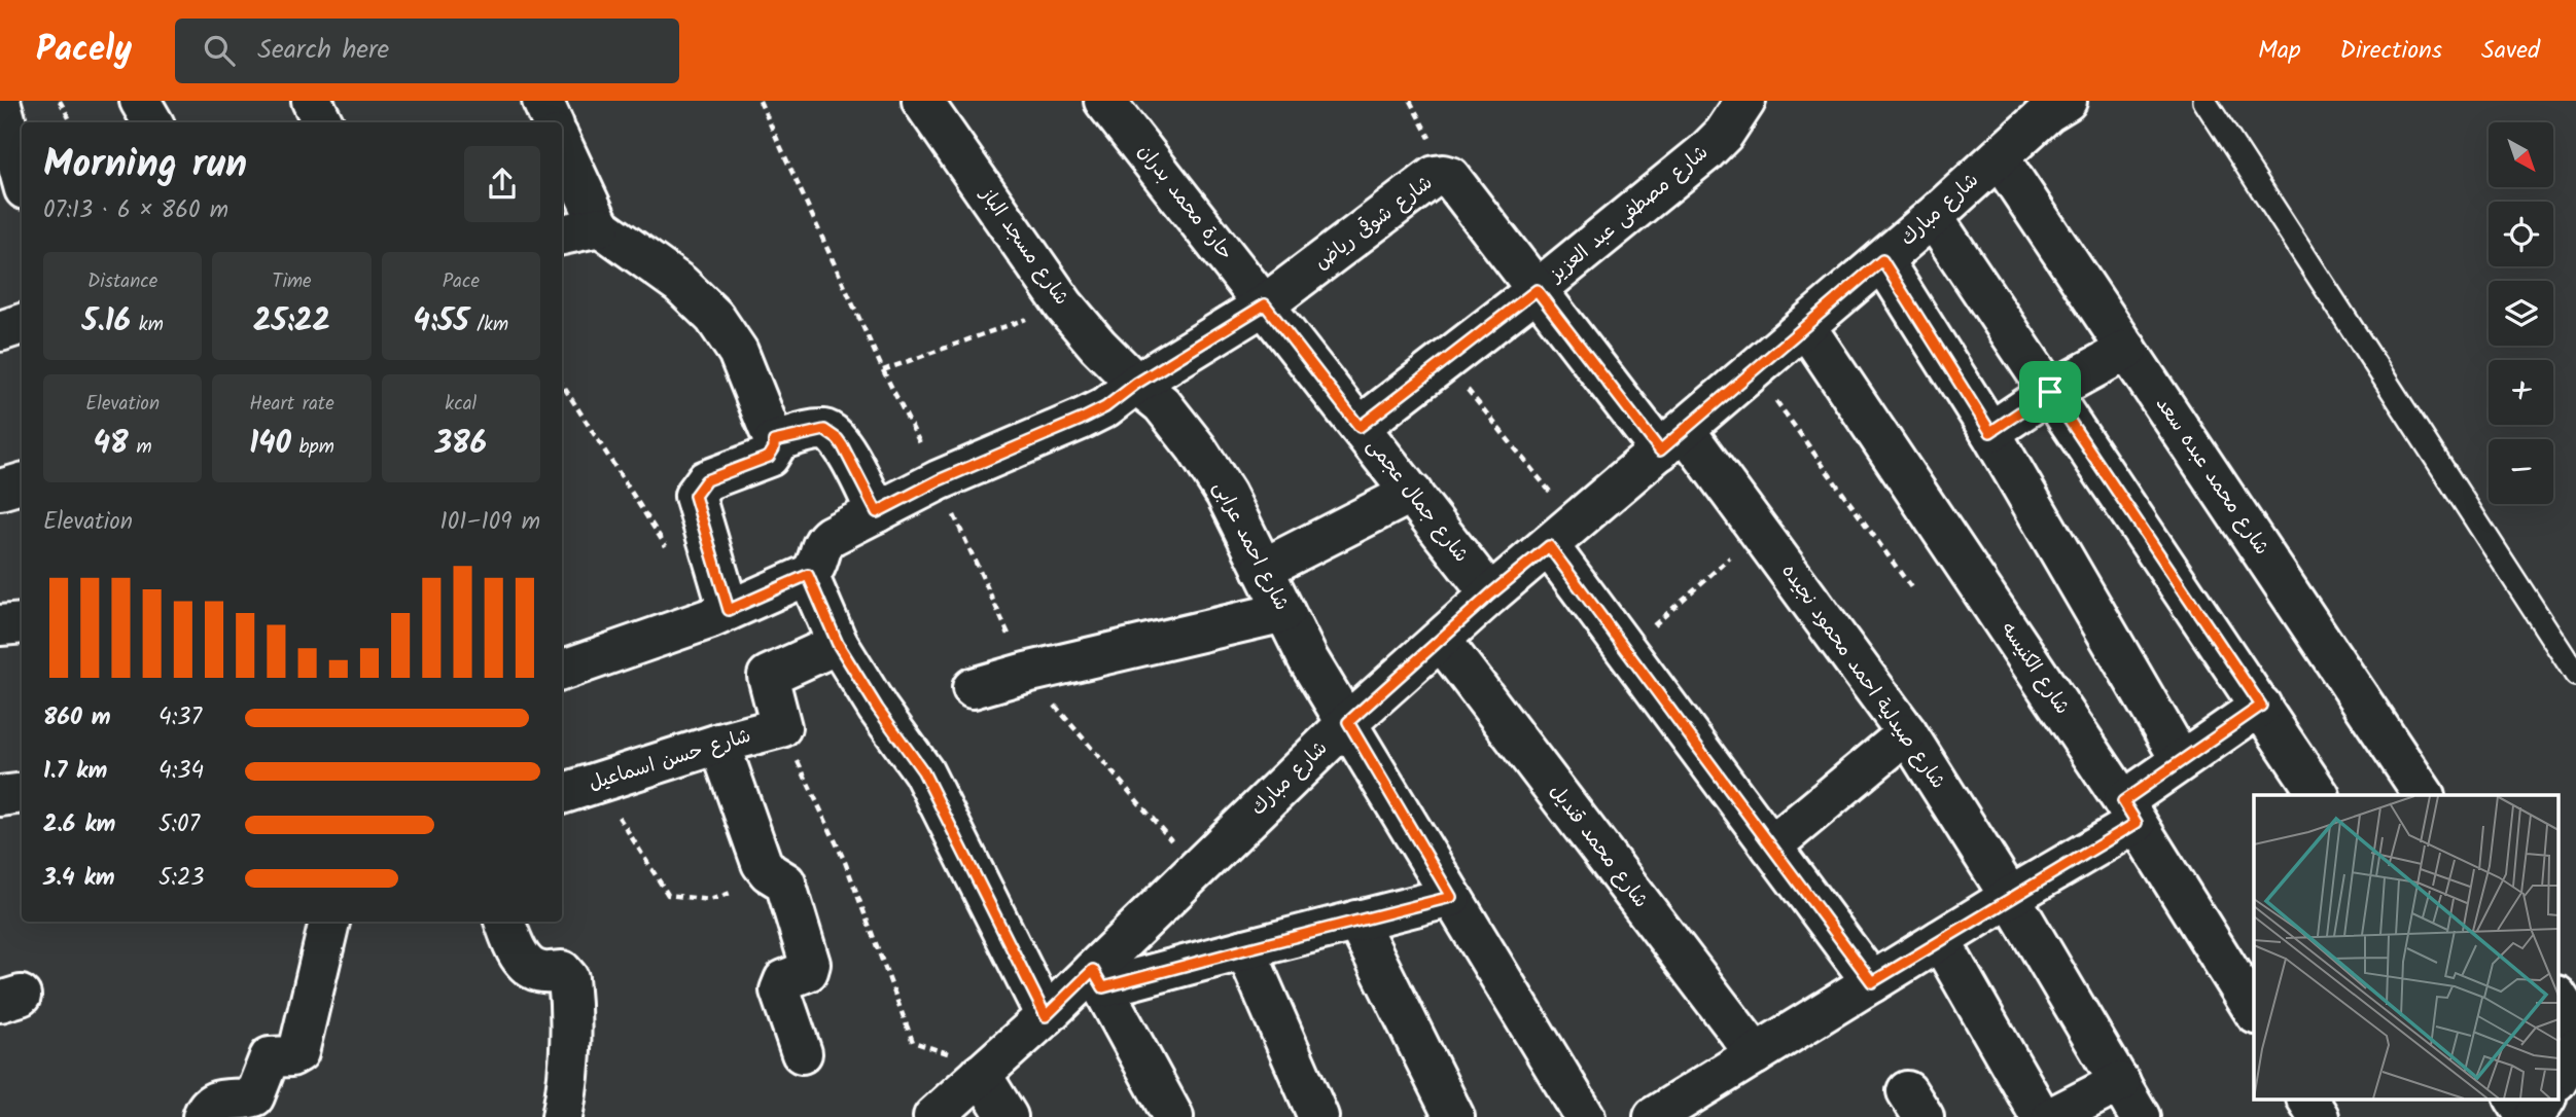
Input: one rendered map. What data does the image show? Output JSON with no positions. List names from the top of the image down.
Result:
{
  "streets": {
    "main road": [
      "حارة محمد بدران",
      "شارع مبارك",
      "شارع مصطفى عبد العزيز",
      "شارع شوقى رياض",
      "شارع مسجد الباز",
      "شارع محمد عبده سعد",
      "شارع جمال عجمى",
      "شارع احمد عرابى",
      "شارع الكنيسه",
      "شارع صيدلية احمد محمود نجيده",
      "شارع حسن اسماعيل",
      "شارع محمد قنديل"
    ]
  },
  "crossings": [
    ["حارة محمد بدران", "شارع شوقى رياض"],
    ["حارة محمد بدران", "شارع جمال عجمى"],
    ["شارع مبارك", "شارع شوقى رياض"],
    ["شارع مبارك", "شارع محمد عبده سعد"],
    ["شارع مبارك", "شارع جمال عجمى"],
    ["شارع مبارك", "شارع احمد عرابى"],
    ["شارع مبارك", "شارع الكنيسه"],
    ["شارع مبارك", "شارع صيدلية احمد محمود نجيده"],
    ["شارع مبارك", "شارع محمد قنديل"],
    ["شارع مصطفى عبد العزيز", "شارع شوقى رياض"],
    ["شارع مصطفى عبد العزيز", "شارع جمال عجمى"],
    ["شارع شوقى رياض", "شارع جمال عجمى"],
    ["شارع شوقى رياض", "شارع صيدلية احمد محمود نجيده"],
    ["شارع مسجد الباز", "شارع احمد عرابى"]
  ],
  "north": "bottom right",
  "page": {
    "header": "Pacely",
    "search": "Search here",
    "nav": ["Map", "Directions", "Saved"],
    "map_buttons": ["+", "−"],
    "heading": ["Morning run", "07:13 · 6 × 860 m"],
    "stats": [
      ["Distance", "5.16 km"],
      ["Time", "25:22"],
      ["Pace", "4:55 /km"],
      ["Elevation", "48 m"],
      ["Heart rate", "140 bpm"],
      ["kcal", "386"]
    ],
    "chart": ["Elevation", "101–109 m"],
    "list": [
      {
        "name": "860 m",
        "note": "4:37"
      },
      {
        "name": "1.7 km",
        "note": "4:34"
      },
      {
        "name": "2.6 km",
        "note": "5:07"
      },
      {
        "name": "3.4 km",
        "note": "5:23"
      }
    ]
  }
}
